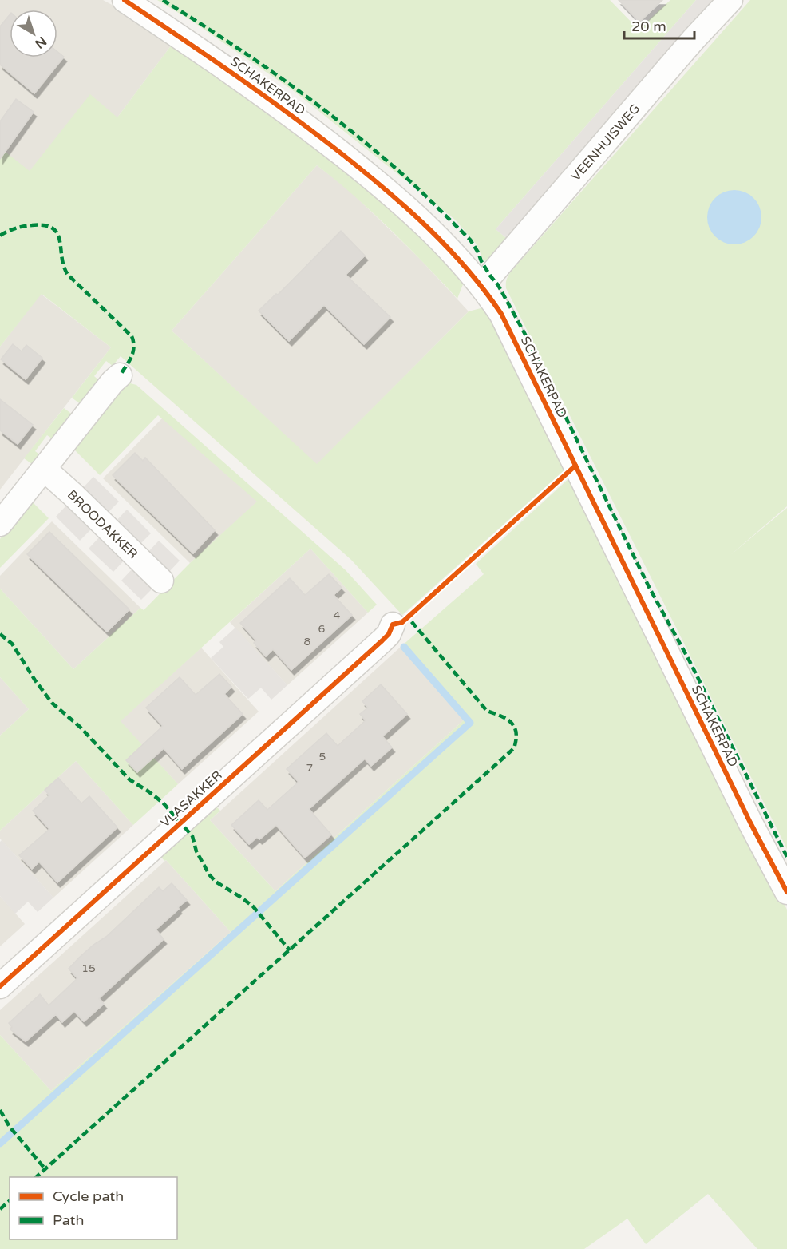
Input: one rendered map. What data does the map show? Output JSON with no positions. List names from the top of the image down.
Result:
{
  "streets": {
    "street": [
      "SCHAKERPAD",
      "VEENHUISWEG",
      "BROODAKKER",
      "VLASAKKER"
    ]
  },
  "crossings": [
    ["SCHAKERPAD", "VEENHUISWEG"]
  ],
  "house_numbers": [
    "4",
    "6",
    "8",
    "5",
    "7",
    "15"
  ],
  "legend": ["Cycle path", "Path"],
  "scale_bar": "20 m",
  "north": "bottom right"
}
